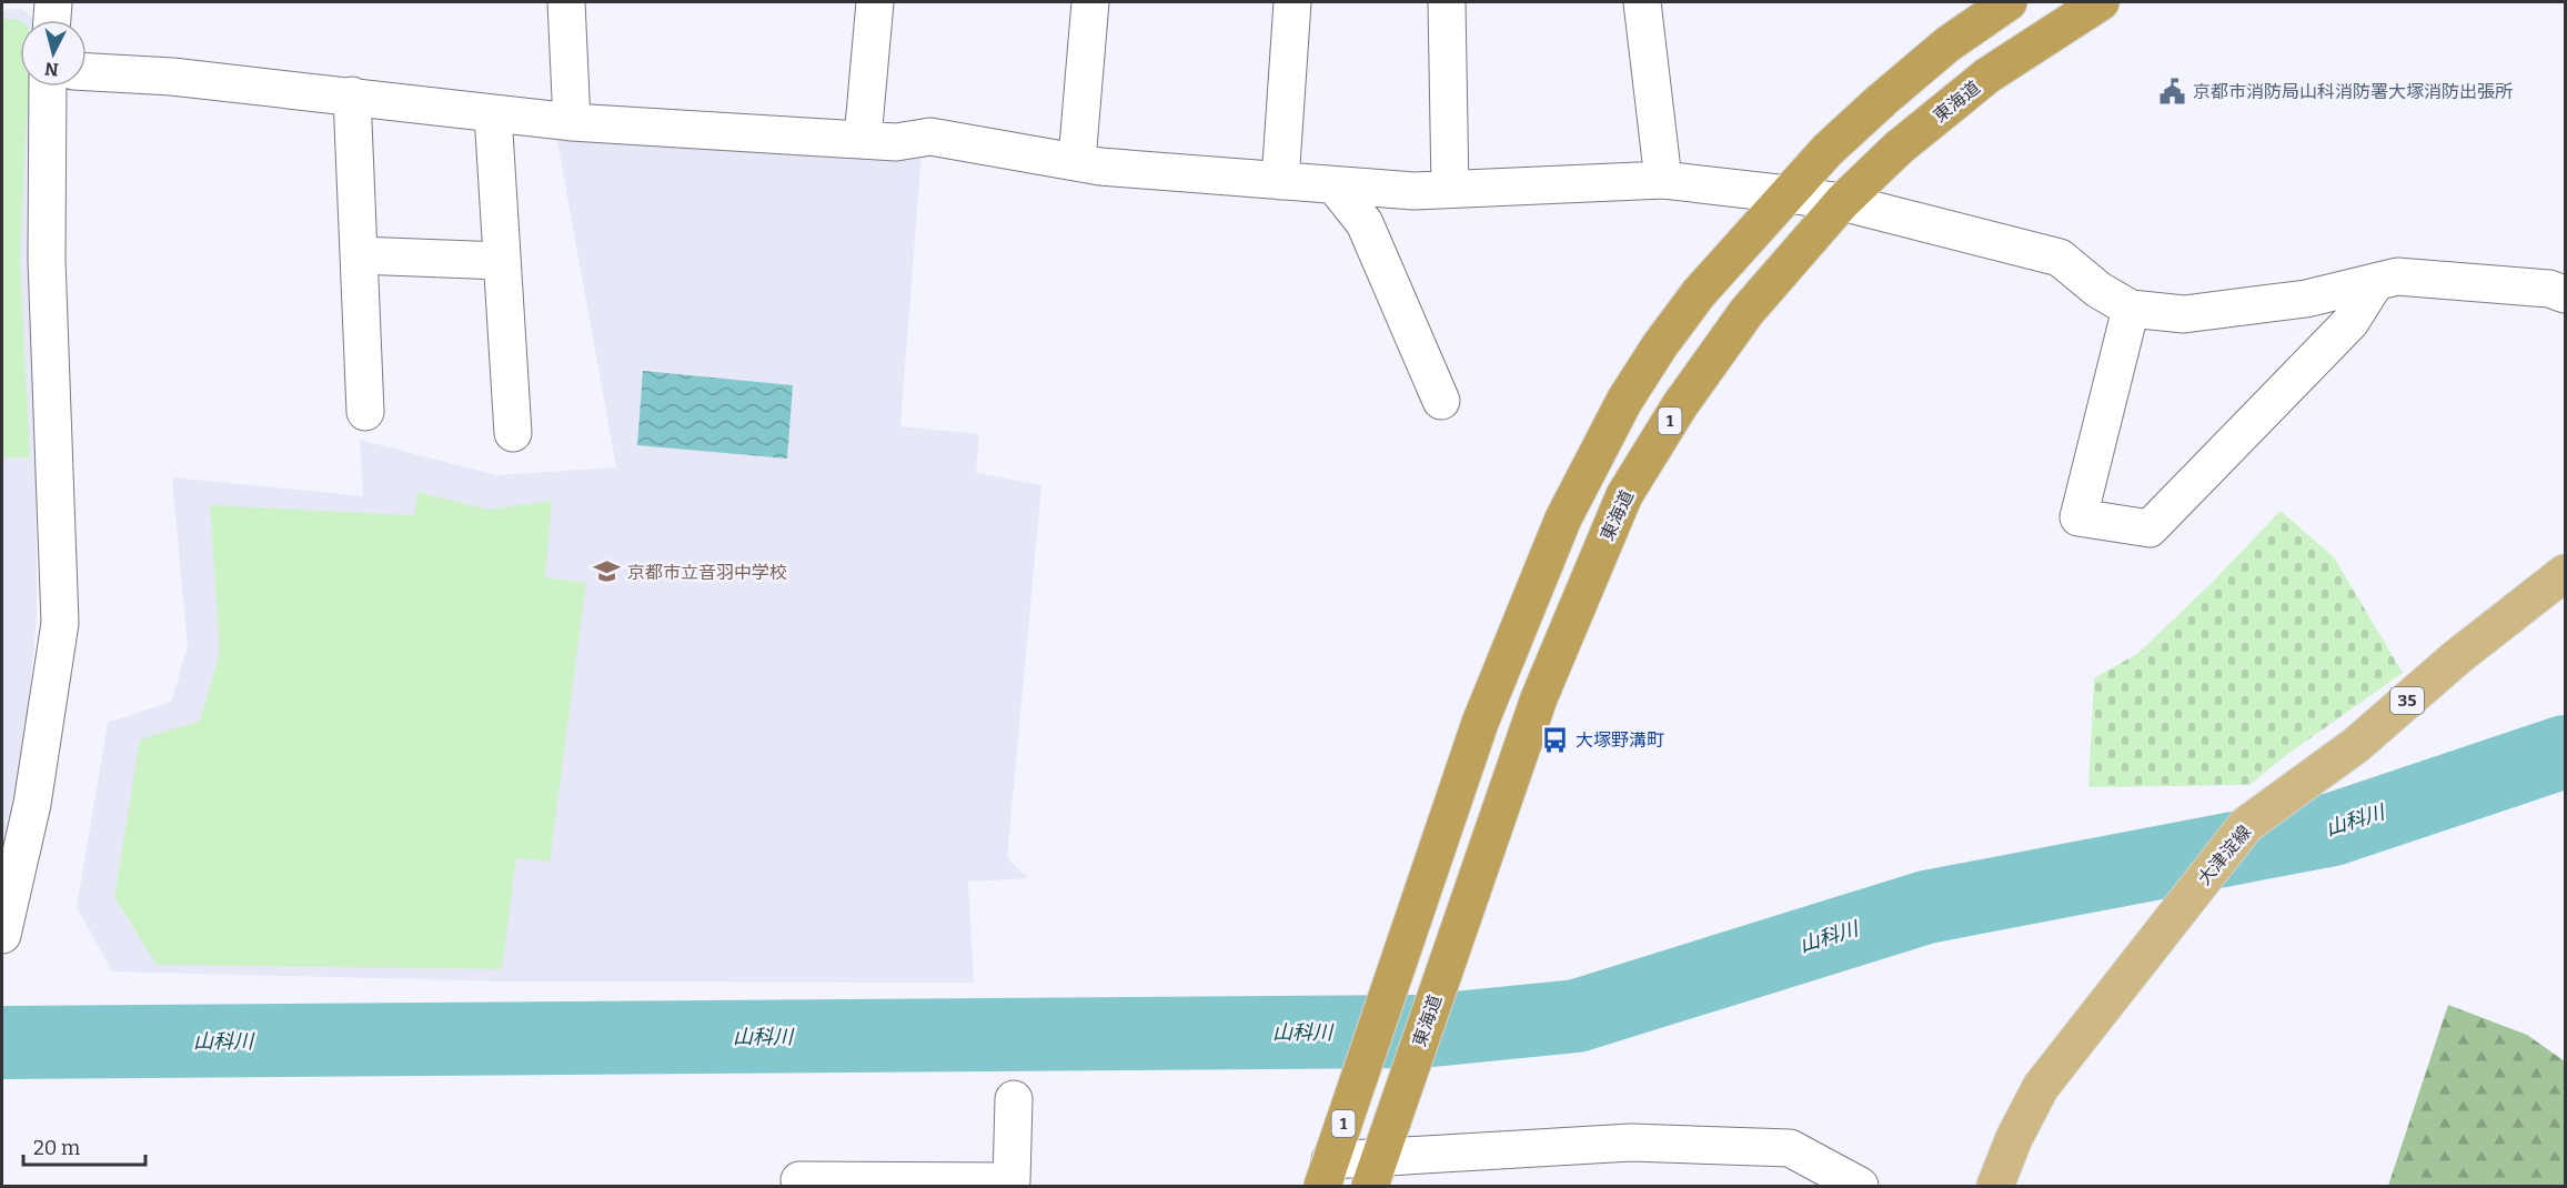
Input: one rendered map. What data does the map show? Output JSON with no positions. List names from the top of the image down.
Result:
{
  "streets": {
    "highway": ["東海道", "1"],
    "main road": ["35", "大津淀線"]
  },
  "water": ["山科川"],
  "places": {
    "public building": ["京都市消防局山科消防署大塚消防出張所"],
    "school or university": ["京都市立音羽中学校"],
    "bus stop": ["大塚野溝町"]
  },
  "scale_bar": "20 m",
  "north": "bottom"
}
